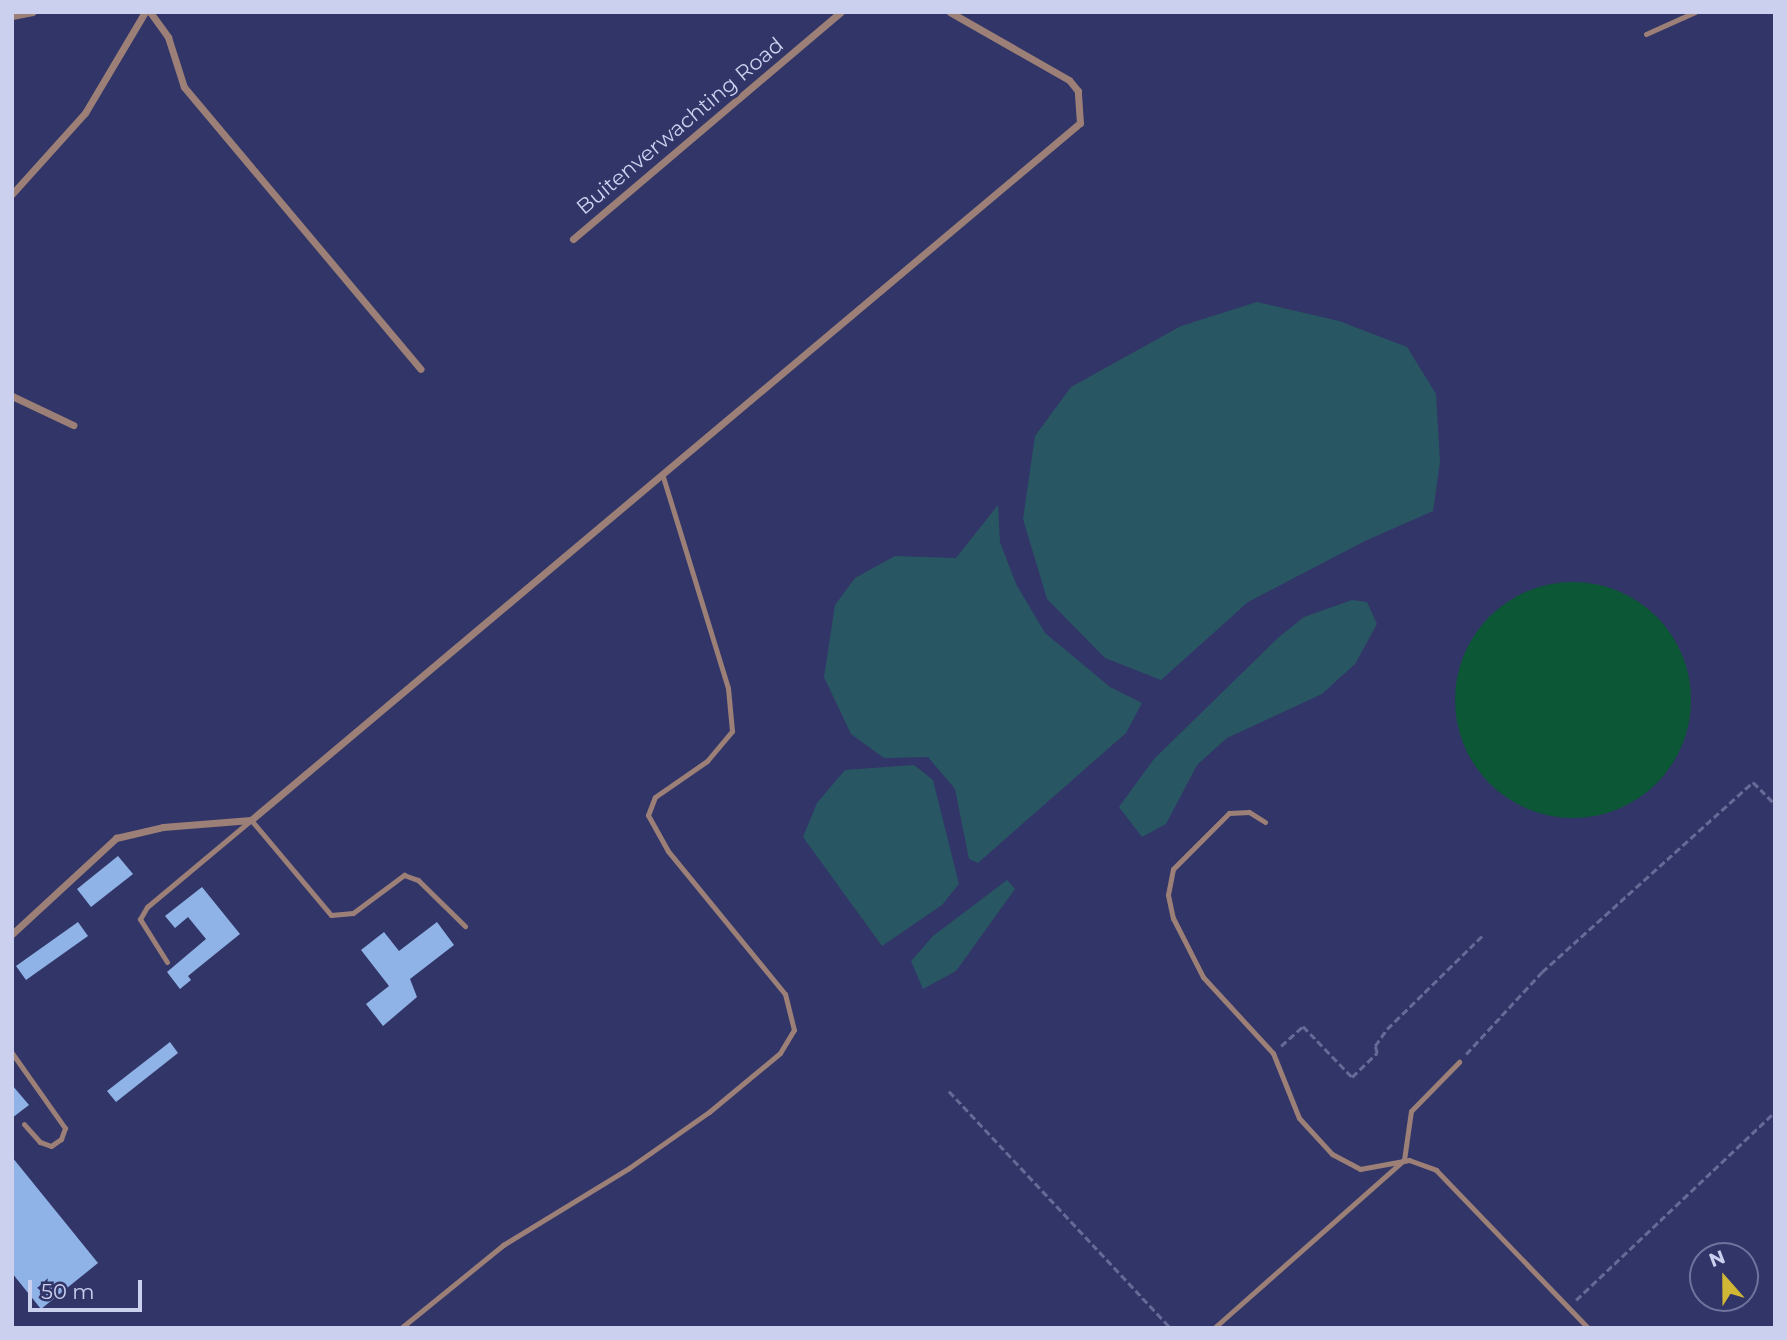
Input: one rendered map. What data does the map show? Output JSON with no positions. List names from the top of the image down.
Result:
{
  "streets": {
    "street": ["Buitenverwachting Road"]
  },
  "scale_bar": "50 m",
  "north": "top"
}
